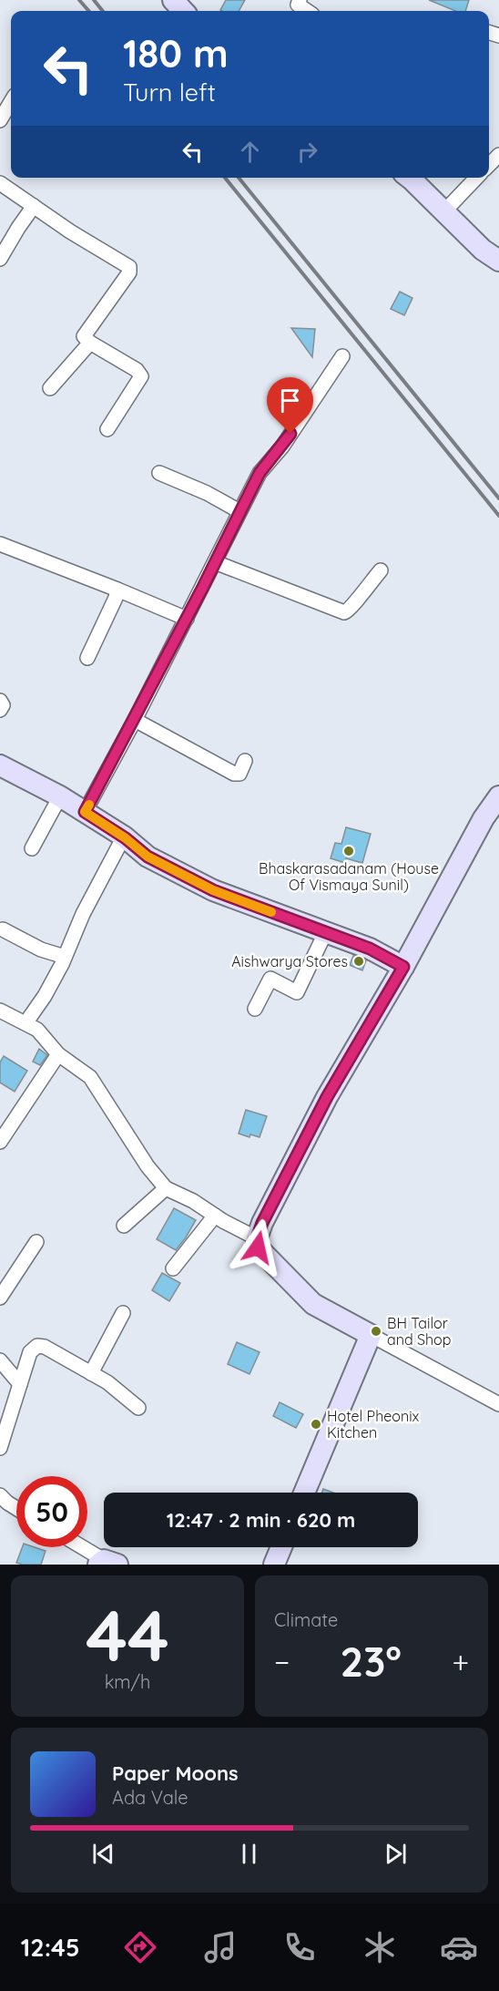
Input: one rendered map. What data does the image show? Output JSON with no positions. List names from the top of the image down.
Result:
{
  "places": [
    "Bhaskarasadanam (House Of Vismaya Sunil)",
    "Aishwarya Stores",
    "BH Tailor and Shop",
    "Hotel Pheonix Kitchen"
  ],
  "page": {
    "turn": ["180 m", "Turn left"],
    "limit": "50",
    "trip": "12:47 · 2 min · 620 m",
    "tile": [
      ["44", "km/h"],
      "Climate"
    ],
    "heat": ["−", "23°", "+"],
    "song": ["Paper Moons", "Ada Vale"],
    "tabs": "12:45"
  }
}
